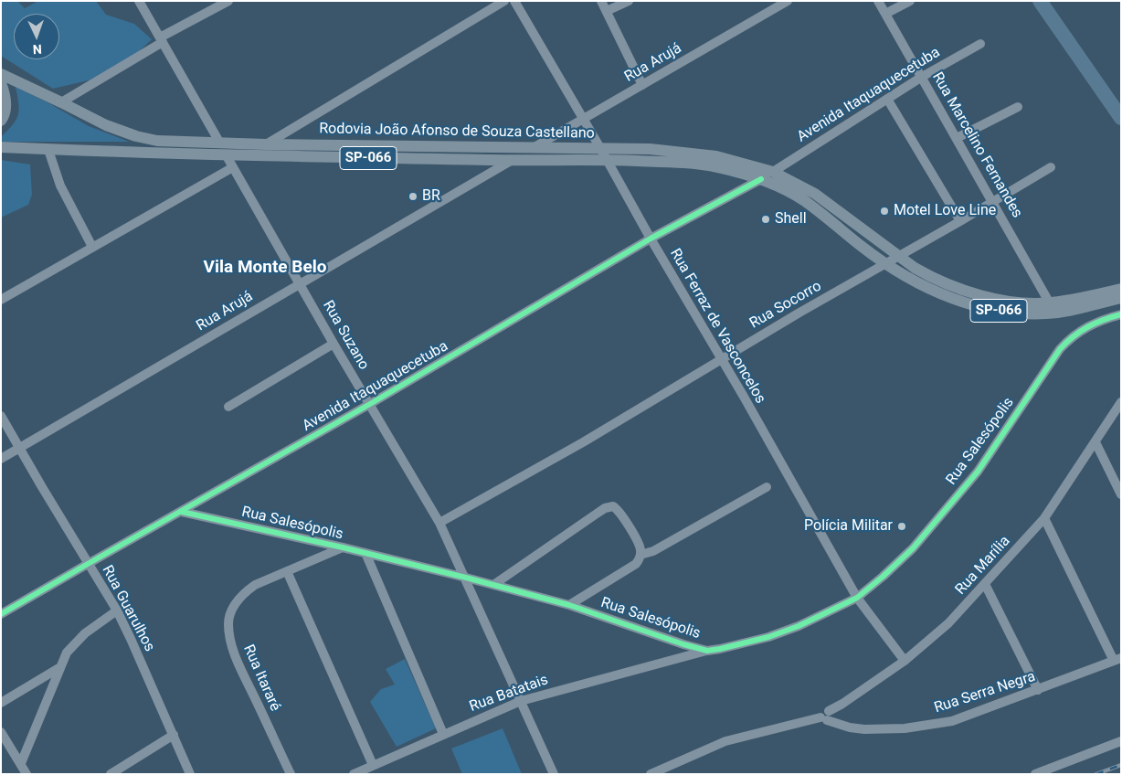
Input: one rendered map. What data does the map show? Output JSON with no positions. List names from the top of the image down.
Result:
{
  "streets": {
    "main road": ["Rodovia João Afonso de Souza Castellano", "SP-066"],
    "street": [
      "Rua Arujá",
      "Avenida Itaquaquecetuba",
      "Rua Marcelino Fernandes",
      "Rua Socorro",
      "Rua Ferraz de Vasconcelos",
      "Rua Suzano",
      "Rua Salesópolis",
      "Rua Marília",
      "Rua Guarulhos",
      "Rua Itararé",
      "Rua Serra Negra",
      "Rua Batatais"
    ]
  },
  "crossings": [
    ["Rua Arujá", "Rodovia João Afonso de Souza Castellano"],
    ["Rua Arujá", "Rua Ferraz de Vasconcelos"],
    ["Rua Arujá", "Rua Suzano"],
    ["Rua Arujá", "Rua Guarulhos"],
    ["Avenida Itaquaquecetuba", "Rodovia João Afonso de Souza Castellano"],
    ["Avenida Itaquaquecetuba", "Rua Marcelino Fernandes"],
    ["Avenida Itaquaquecetuba", "Rua Ferraz de Vasconcelos"],
    ["Avenida Itaquaquecetuba", "Rua Suzano"],
    ["Avenida Itaquaquecetuba", "Rua Salesópolis"],
    ["Avenida Itaquaquecetuba", "Rua Guarulhos"],
    ["Rodovia João Afonso de Souza Castellano", "SP-066"],
    ["Rodovia João Afonso de Souza Castellano", "Rua Socorro"],
    ["Rodovia João Afonso de Souza Castellano", "Rua Ferraz de Vasconcelos"],
    ["Rodovia João Afonso de Souza Castellano", "Rua Suzano"],
    ["Rua Marcelino Fernandes", "SP-066"],
    ["Rua Marcelino Fernandes", "Rua Socorro"],
    ["SP-066", "Rua Socorro"],
    ["Rua Socorro", "Rua Ferraz de Vasconcelos"],
    ["Rua Socorro", "Rua Suzano"],
    ["Rua Ferraz de Vasconcelos", "Rua Salesópolis"],
    ["Rua Ferraz de Vasconcelos", "Rua Marília"],
    ["Rua Suzano", "Rua Salesópolis"],
    ["Rua Suzano", "Rua Batatais"],
    ["Rua Salesópolis", "Rua Itararé"],
    ["Rua Salesópolis", "Rua Batatais"],
    ["Rua Marília", "Rua Serra Negra"]
  ],
  "districts": ["Vila Monte Belo"],
  "places": [
    "BR",
    "Motel Love Line",
    "Shell",
    "Polícia Militar"
  ],
  "north": "bottom"
}
